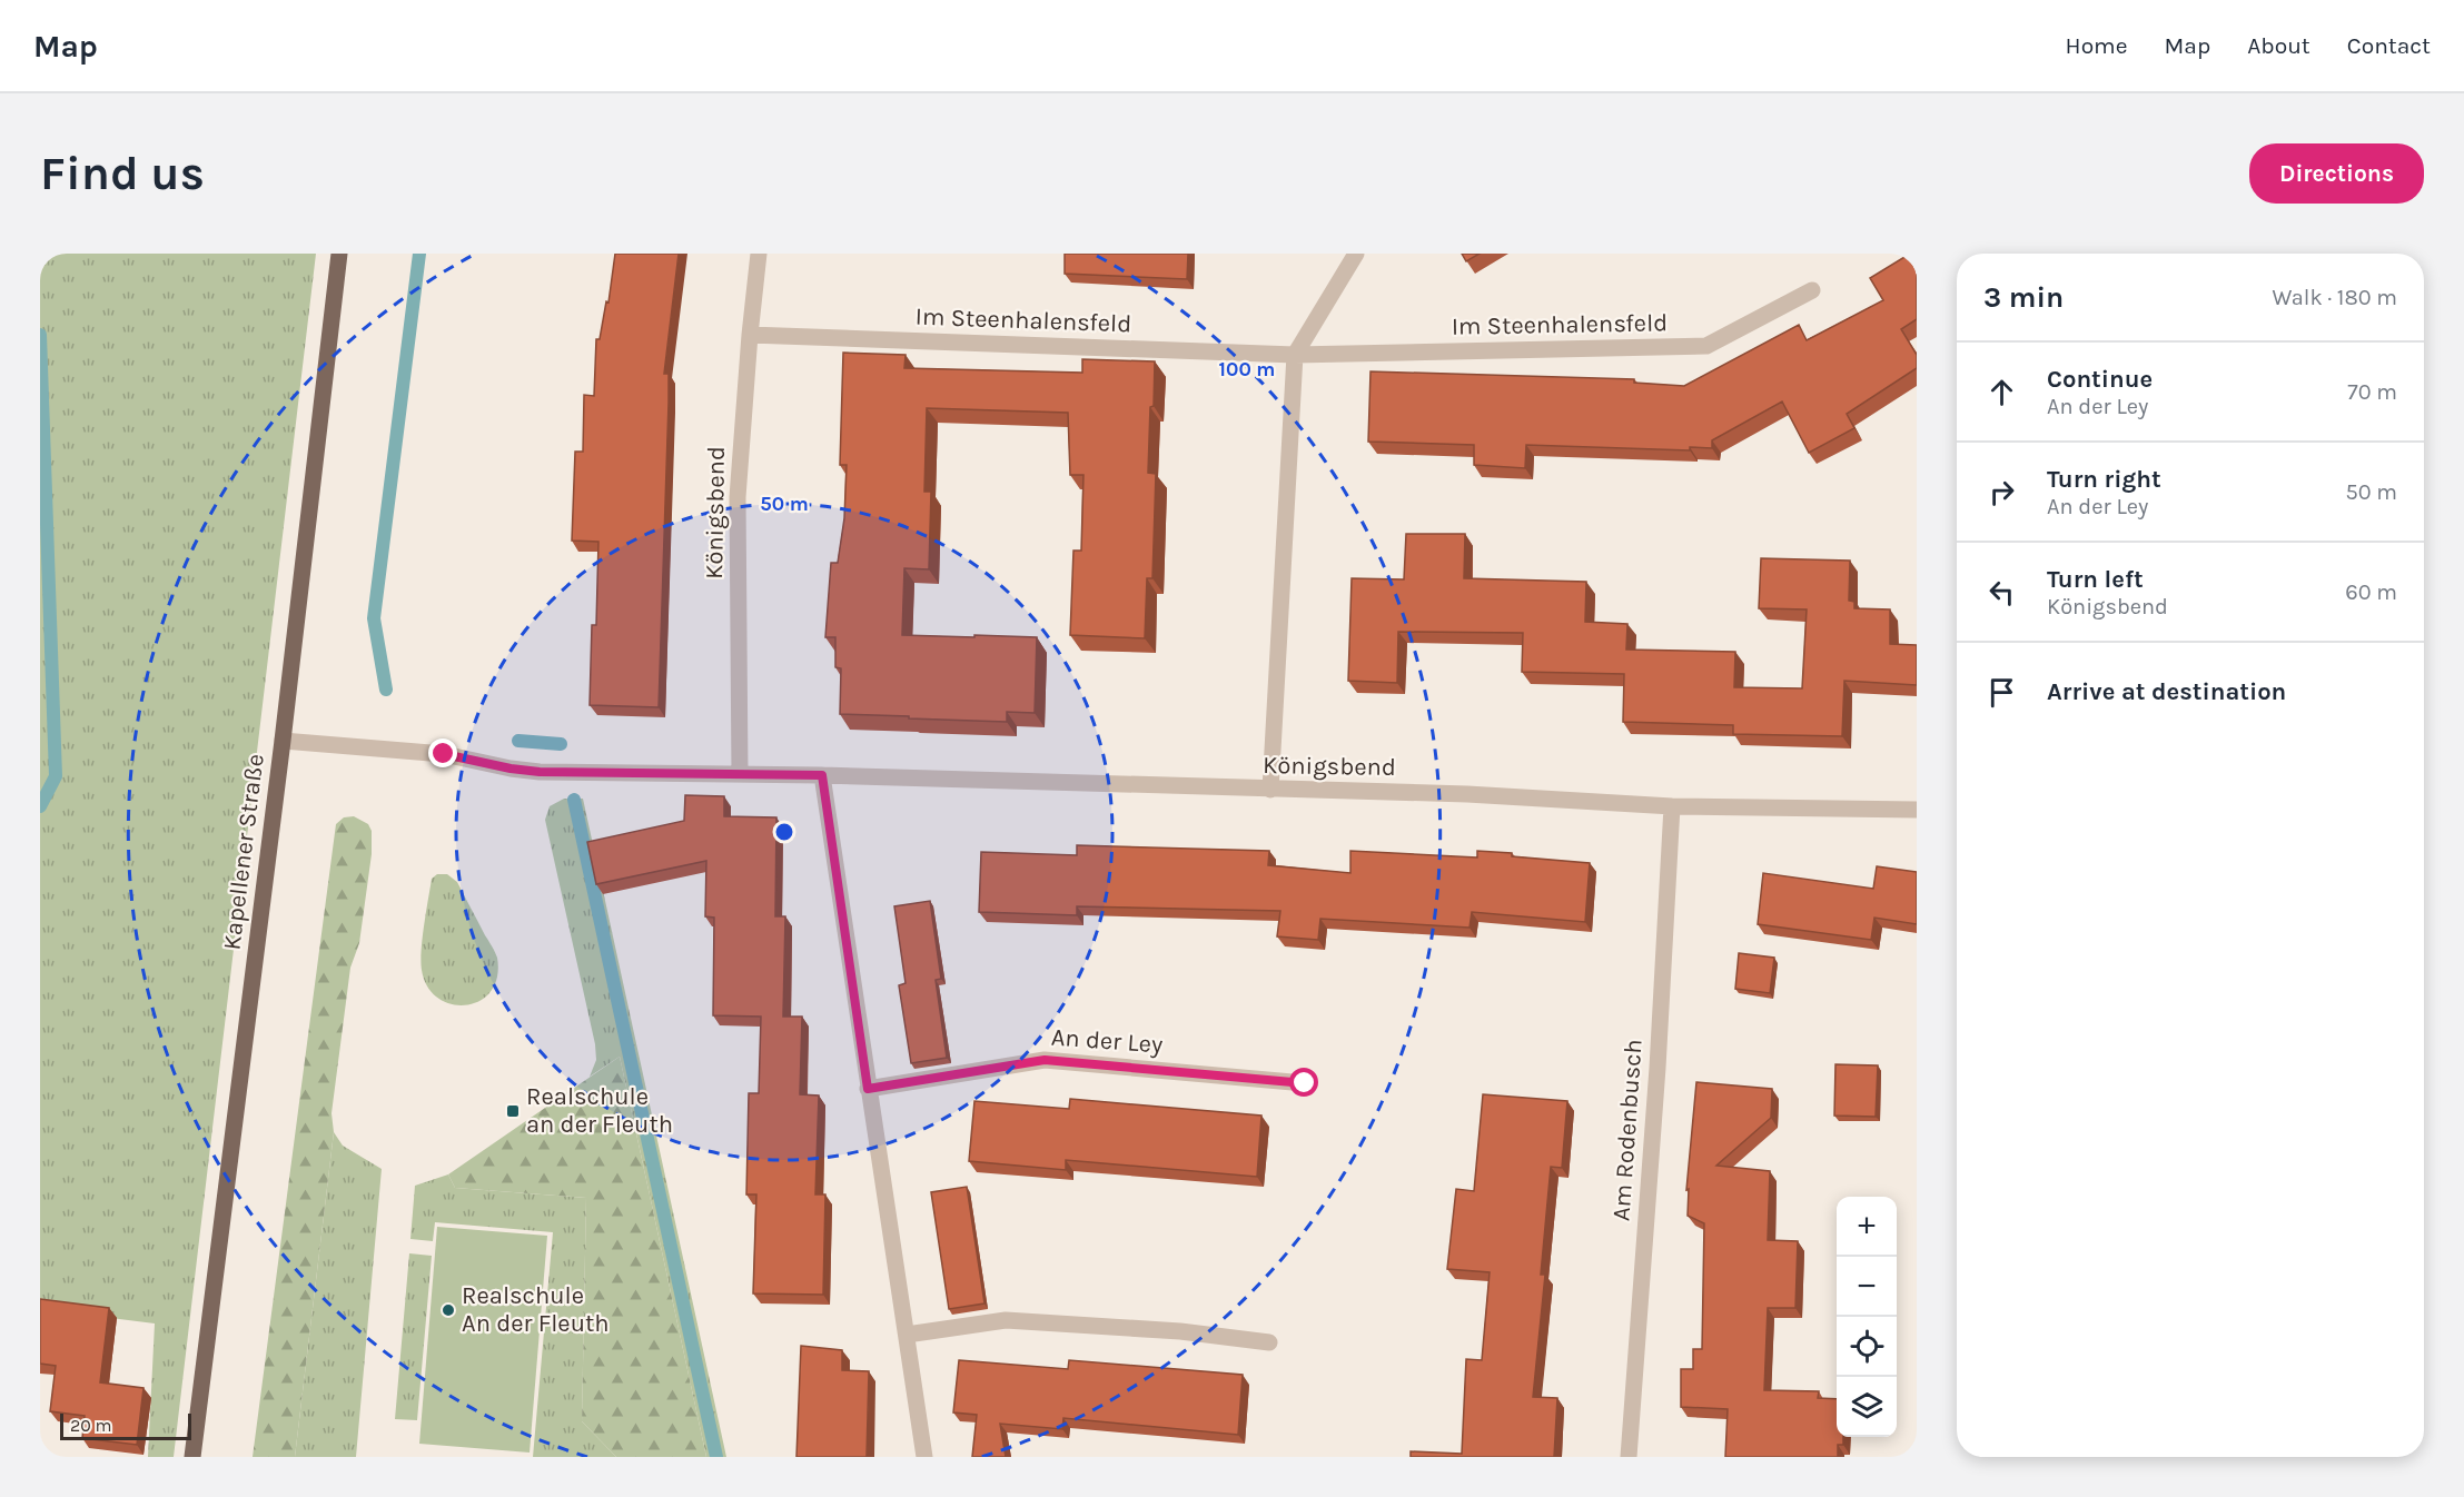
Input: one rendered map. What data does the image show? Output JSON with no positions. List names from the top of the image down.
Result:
{
  "streets": {
    "main road": ["Kapellener Straße"],
    "street": [
      "Im Steenhalensfeld",
      "Königsbend",
      "An der Ley",
      "Am Rodenbusch"
    ]
  },
  "crossings": [
    ["Im Steenhalensfeld", "Königsbend"],
    ["Königsbend", "Kapellener Straße"],
    ["Königsbend", "Am Rodenbusch"]
  ],
  "places": {
    "transit": ["Realschule an der Fleuth"],
    "other": ["Realschule An der Fleuth"]
  },
  "scale_bar": "20 m",
  "page": {
    "header": "Map",
    "nav": [
      "Home",
      "Map",
      "About",
      "Contact"
    ],
    "buttons": "Directions",
    "title": "Find us",
    "heading": ["3 min", "Walk · 180 m"],
    "list": [
      ["Continue", "An der Ley", "70 m"],
      ["Turn right", "An der Ley", "50 m"],
      ["Turn left", "Königsbend", "60 m"],
      "Arrive at destination"
    ],
    "map_buttons": ["+", "−"],
    "scale": "20 m"
  },
  "rings": ["100 m", "50 m"]
}
